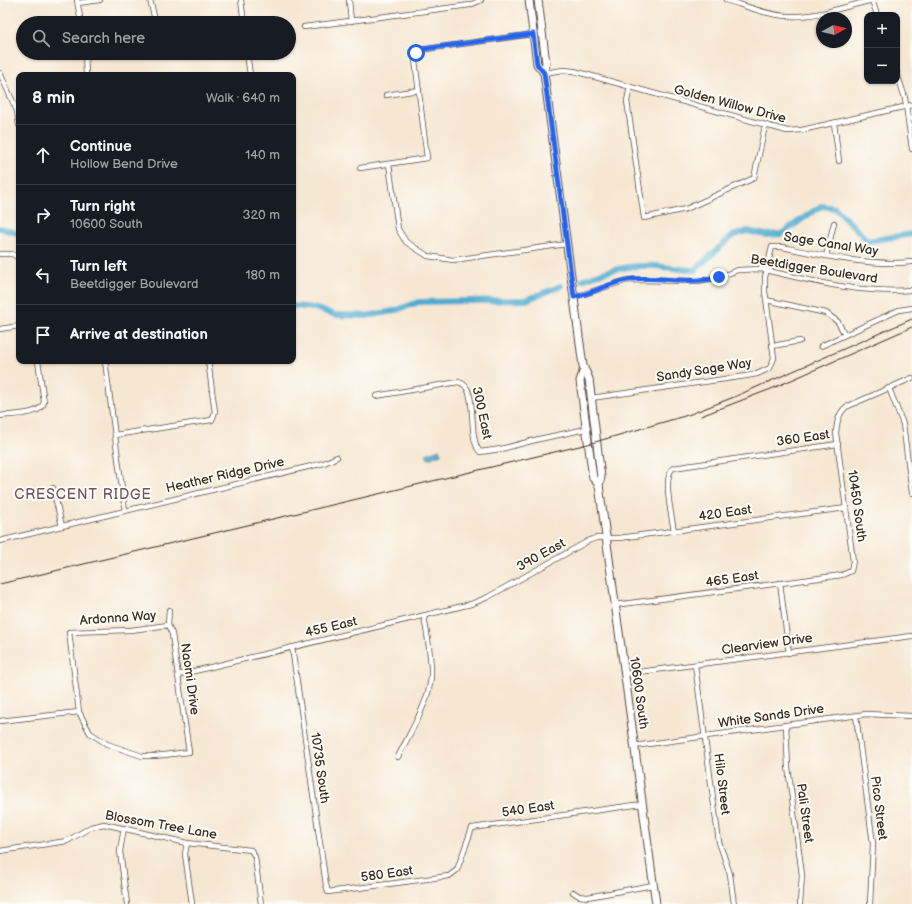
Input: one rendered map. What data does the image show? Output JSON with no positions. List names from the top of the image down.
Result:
{
  "streets": {
    "main road": ["10600 South"],
    "street": [
      "Golden Willow Drive",
      "Sage Canal Way",
      "Beetdigger Boulevard",
      "Sandy Sage Way",
      "300 East",
      "360 East",
      "Heather Ridge Drive",
      "10450 South",
      "420 East",
      "390 East",
      "465 East",
      "Ardonna Way",
      "455 East",
      "Clearview Drive",
      "Naomi Drive",
      "White Sands Drive",
      "10735 South",
      "Hilo Street",
      "Pico Street",
      "540 East",
      "Pali Street",
      "Blossom Tree Lane",
      "580 East"
    ]
  },
  "crossings": [
    ["Golden Willow Drive", "10600 South"],
    ["Sage Canal Way", "Sandy Sage Way"],
    ["Beetdigger Boulevard", "Sandy Sage Way"],
    ["Beetdigger Boulevard", "10600 South"],
    ["Sandy Sage Way", "10600 South"],
    ["300 East", "10600 South"],
    ["360 East", "10450 South"],
    ["360 East", "420 East"],
    ["10450 South", "420 East"],
    ["10450 South", "465 East"],
    ["420 East", "390 East"],
    ["420 East", "10600 South"],
    ["390 East", "455 East"],
    ["390 East", "10600 South"],
    ["465 East", "10600 South"],
    ["Ardonna Way", "Naomi Drive"],
    ["455 East", "Naomi Drive"],
    ["455 East", "10735 South"],
    ["Clearview Drive", "10600 South"],
    ["Clearview Drive", "Hilo Street"],
    ["10600 South", "White Sands Drive"],
    ["10600 South", "540 East"],
    ["White Sands Drive", "Hilo Street"],
    ["White Sands Drive", "Pico Street"],
    ["White Sands Drive", "Pali Street"],
    ["10735 South", "580 East"],
    ["540 East", "580 East"]
  ],
  "districts": ["CRESCENT RIDGE"],
  "north": "right",
  "page": {
    "map_buttons": ["+", "−"],
    "search": "Search here",
    "heading": ["8 min", "Walk · 640 m"],
    "list": [
      ["Continue", "Hollow Bend Drive", "140 m"],
      ["Turn right", "10600 South", "320 m"],
      ["Turn left", "Beetdigger Boulevard", "180 m"],
      "Arrive at destination"
    ]
  }
}
